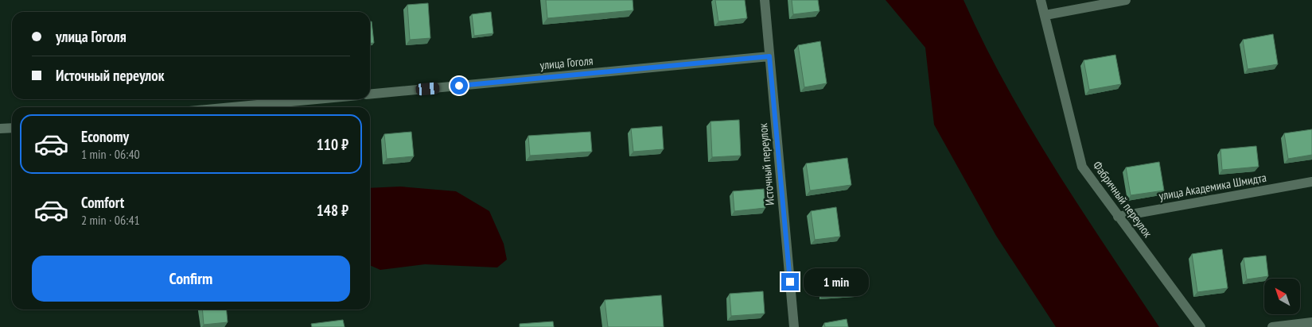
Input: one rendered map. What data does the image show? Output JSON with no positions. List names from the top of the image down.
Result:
{
  "streets": {
    "street": [
      "улица Гоголя",
      "Источный переулок",
      "улица Академика Шмидта",
      "Фабричный переулок"
    ]
  },
  "crossings": [
    ["улица Гоголя", "Источный переулок"],
    ["улица Академика Шмидта", "Фабричный переулок"]
  ],
  "north": "top left",
  "page": {
    "banner": ["улица Гоголя", "Источный переулок"],
    "list": [
      {
        "name": "Economy",
        "note": "1 min · 06:40",
        "value": "110 ₽"
      },
      {
        "name": "Comfort",
        "note": "2 min · 06:41",
        "value": "148 ₽"
      }
    ],
    "buttons": "Confirm",
    "bubble": "1 min"
  }
}
